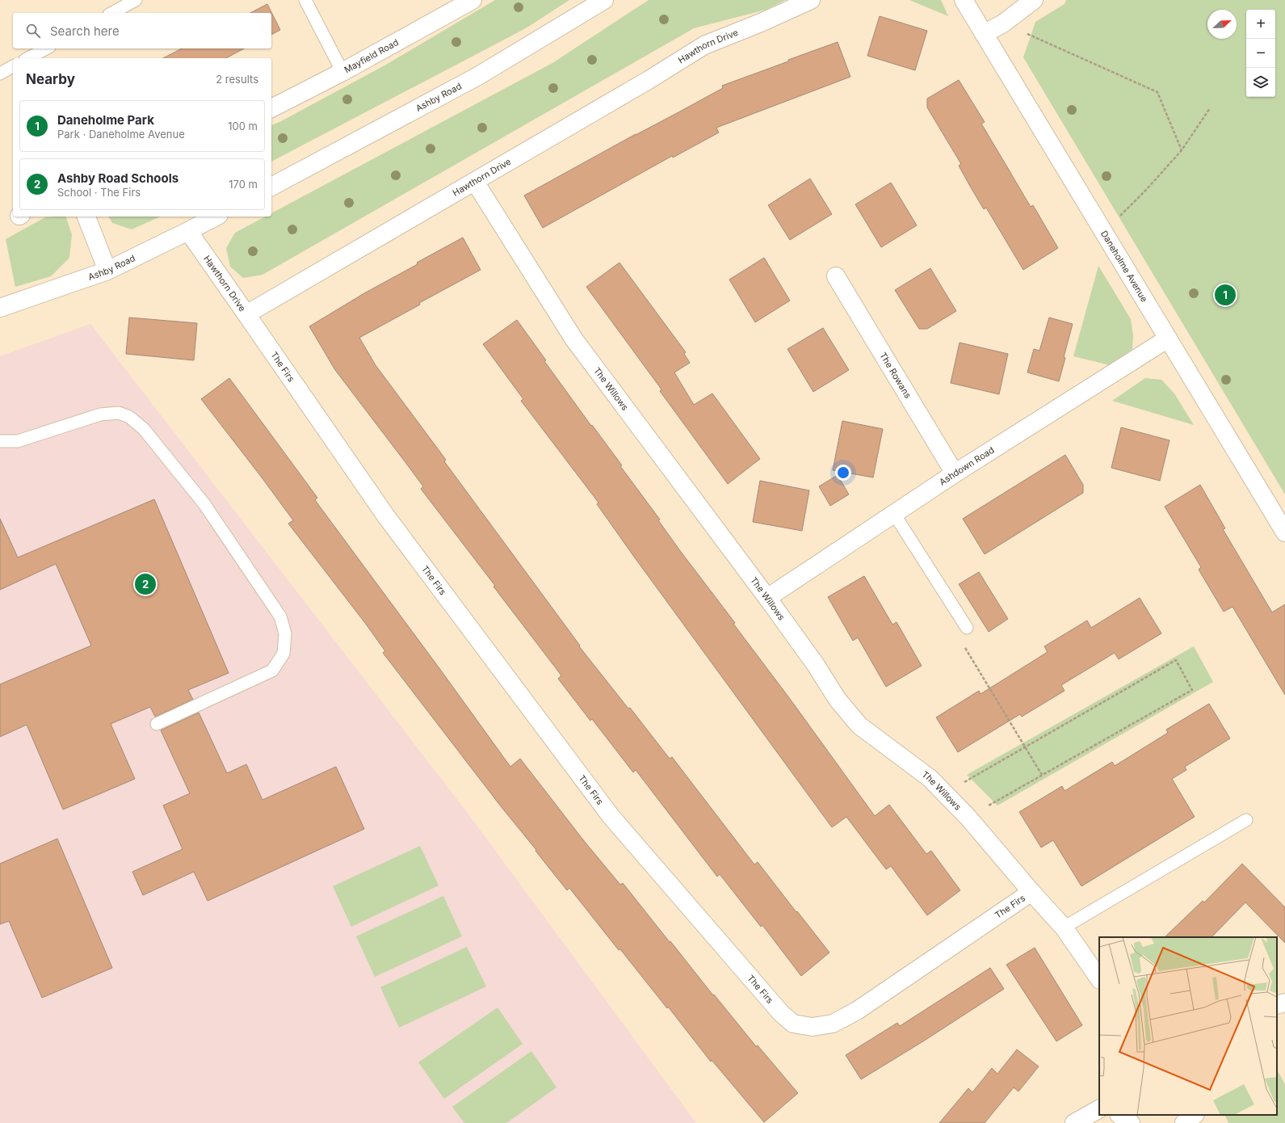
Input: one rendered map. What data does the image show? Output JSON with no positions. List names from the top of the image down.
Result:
{
  "streets": {
    "street": [
      "Hawthorn Drive",
      "Mayfield Road",
      "Ashby Road",
      "Daneholme Avenue",
      "The Firs",
      "The Rowans",
      "The Willows",
      "Ashdown Road"
    ]
  },
  "crossings": [
    ["Hawthorn Drive", "Ashby Road"],
    ["Hawthorn Drive", "The Firs"],
    ["Hawthorn Drive", "The Willows"],
    ["Daneholme Avenue", "Ashdown Road"],
    ["The Firs", "The Willows"],
    ["The Rowans", "Ashdown Road"],
    ["The Willows", "Ashdown Road"]
  ],
  "north": "top right",
  "page": {
    "map_buttons": ["+", "−"],
    "search": "Search here",
    "heading": ["Nearby", "2 results"],
    "list": [
      {
        "mark": "1",
        "name": "Daneholme Park",
        "note": "Park · Daneholme Avenue",
        "value": "100 m"
      },
      {
        "mark": "2",
        "name": "Ashby Road Schools",
        "note": "School · The Firs",
        "value": "170 m"
      }
    ],
    "pins": ["1", "2"]
  }
}
